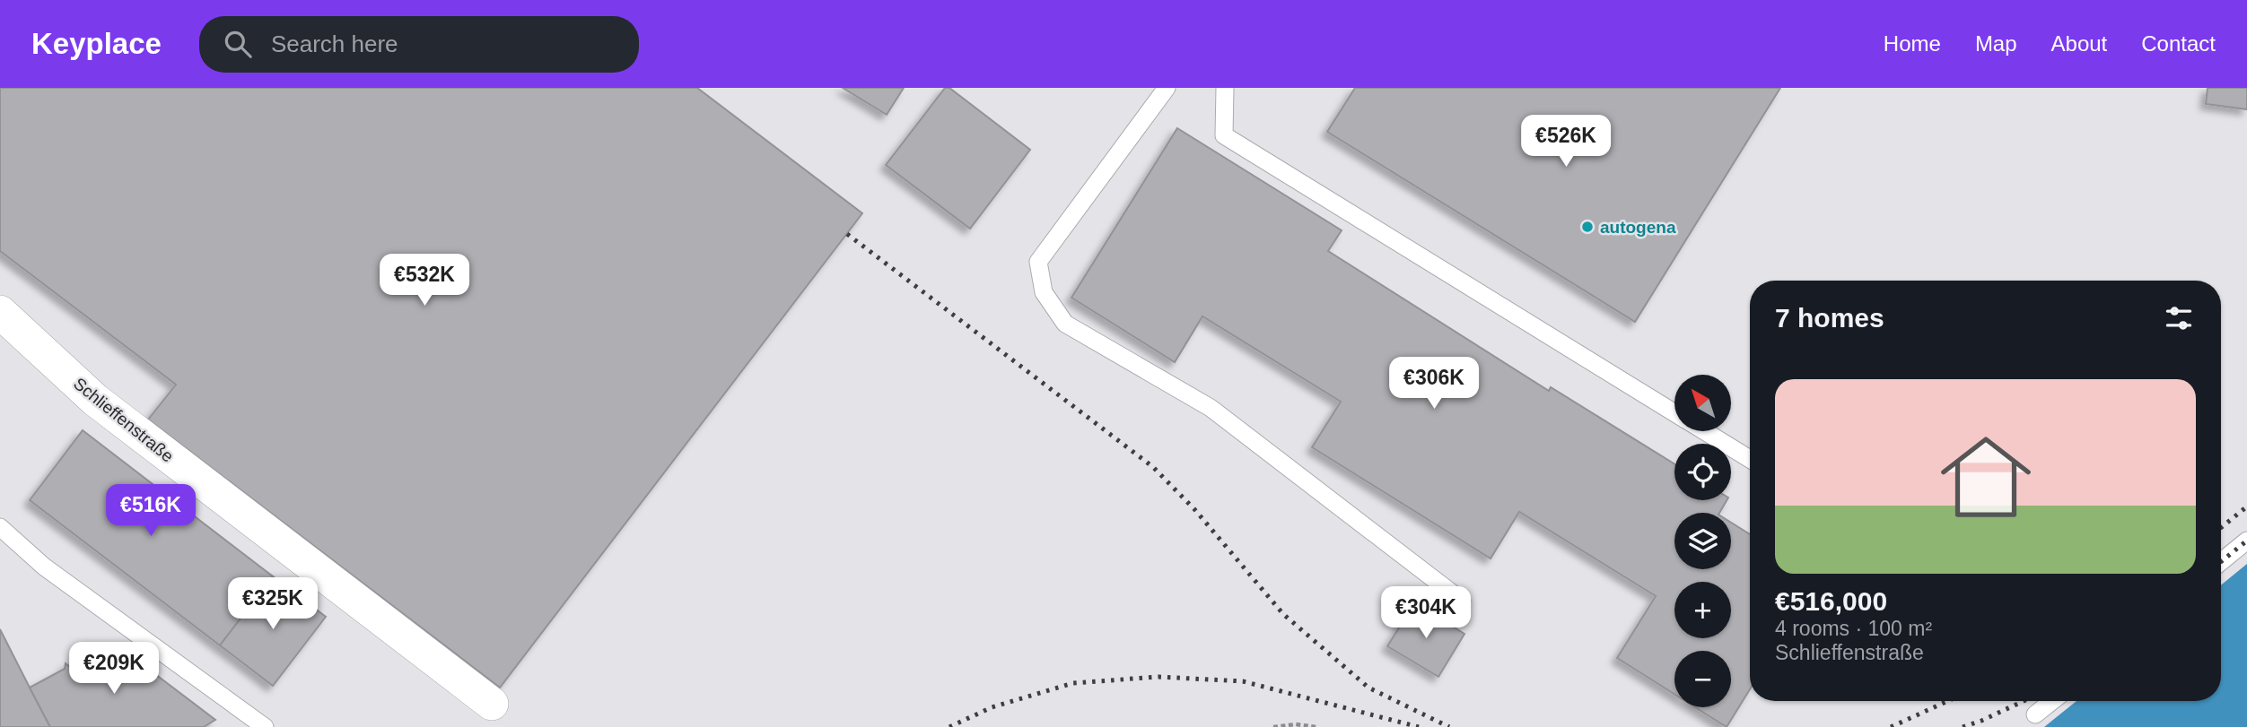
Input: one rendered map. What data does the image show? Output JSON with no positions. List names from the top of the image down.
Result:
{
  "streets": {
    "street": ["Schlieffenstraße"]
  },
  "places": ["autogena"],
  "north": "top left",
  "page": {
    "header": "Keyplace",
    "search": "Search here",
    "nav": [
      "Home",
      "Map",
      "About",
      "Contact"
    ],
    "price": [
      "€526K",
      "€532K",
      "€306K",
      "€516K",
      "€325K",
      "€304K",
      "€209K"
    ],
    "heading": "7 homes",
    "list": [
      {
        "name": "€516,000",
        "note": "4 rooms · 100 m² · Schlieffenstraße"
      }
    ],
    "map_buttons": ["+", "−"]
  }
}
